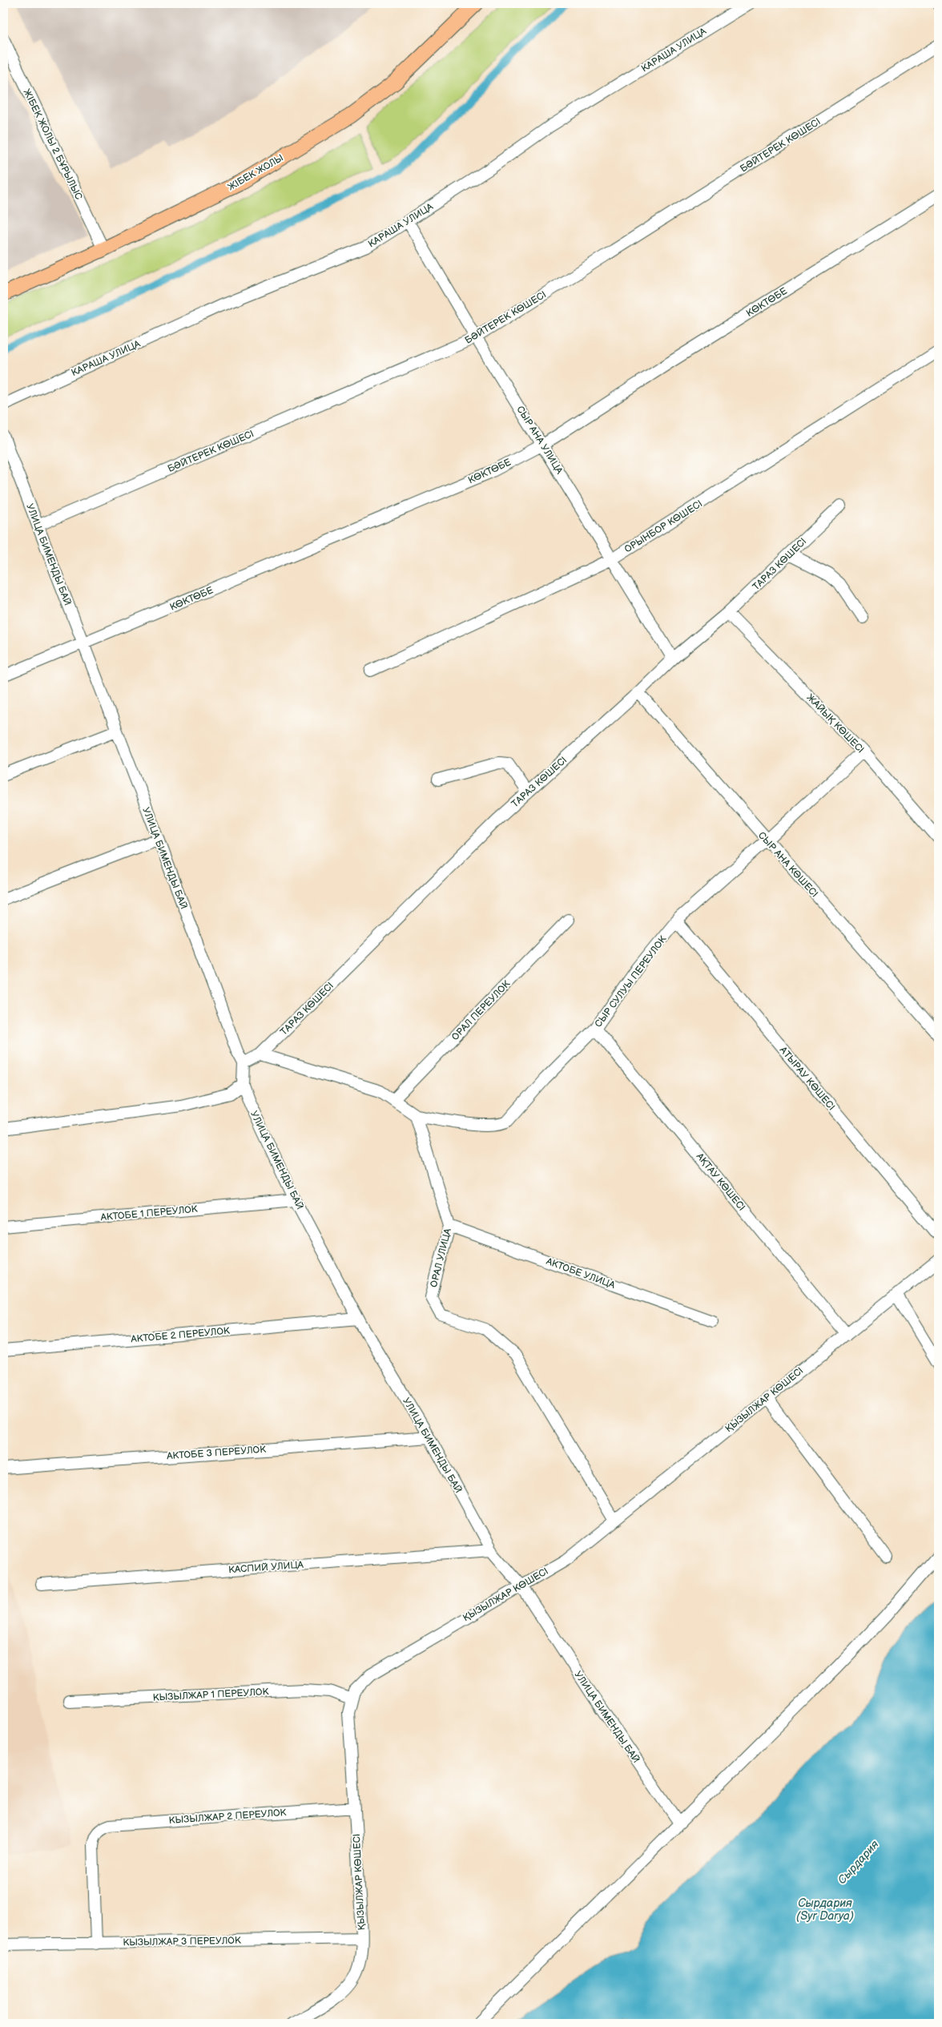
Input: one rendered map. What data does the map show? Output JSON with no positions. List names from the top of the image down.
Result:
{
  "streets": {
    "main road": ["ЖІБЕК ЖОЛЫ"],
    "street": [
      "КАРАША УЛИЦА",
      "ЖІБЕК ЖОЛЫ 2 БҰРЫЛЫС",
      "БӘЙТЕРЕК КӨШЕСІ",
      "КӨКТӨБЕ",
      "СЫР АНА УЛИЦА",
      "ОРЫНБОР КӨШЕСІ",
      "УЛИЦА БИМЕНДЫ БАЙ",
      "ТАРАЗ КӨШЕСІ",
      "ЖАЙЫҚ КӨШЕСІ",
      "СЫР АНА КӨШЕСІ",
      "СЫР СУЛУЫ ПЕРЕУЛОК",
      "ОРАЛ ПЕРЕУЛОК",
      "АТЫРАУ КӨШЕСІ",
      "АҚТАУ КӨШЕСІ",
      "АКТОБЕ 1 ПЕРЕУЛОК",
      "ОРАЛ УЛИЦА",
      "АКТОБЕ УЛИЦА",
      "АКТОБЕ 2 ПЕРЕУЛОК",
      "ҚЫЗЫЛЖАР КӨШЕСІ",
      "АКТОБЕ 3 ПЕРЕУЛОК",
      "КАСПИЙ УЛИЦА",
      "КЫЗЫЛЖАР 1 ПЕРЕУЛОК",
      "КЫЗЫЛЖАР 2 ПЕРЕУЛОК",
      "КЫЗЫЛЖАР 3 ПЕРЕУЛОК"
    ]
  },
  "crossings": [
    ["КАРАША УЛИЦА", "СЫР АНА УЛИЦА"],
    ["ЖІБЕК ЖОЛЫ 2 БҰРЫЛЫС", "ЖІБЕК ЖОЛЫ"],
    ["БӘЙТЕРЕК КӨШЕСІ", "СЫР АНА УЛИЦА"],
    ["БӘЙТЕРЕК КӨШЕСІ", "УЛИЦА БИМЕНДЫ БАЙ"],
    ["КӨКТӨБЕ", "СЫР АНА УЛИЦА"],
    ["КӨКТӨБЕ", "УЛИЦА БИМЕНДЫ БАЙ"],
    ["СЫР АНА УЛИЦА", "ОРЫНБОР КӨШЕСІ"],
    ["СЫР АНА УЛИЦА", "ТАРАЗ КӨШЕСІ"],
    ["УЛИЦА БИМЕНДЫ БАЙ", "ТАРАЗ КӨШЕСІ"],
    ["УЛИЦА БИМЕНДЫ БАЙ", "АКТОБЕ 1 ПЕРЕУЛОК"],
    ["УЛИЦА БИМЕНДЫ БАЙ", "АКТОБЕ 2 ПЕРЕУЛОК"],
    ["УЛИЦА БИМЕНДЫ БАЙ", "ҚЫЗЫЛЖАР КӨШЕСІ"],
    ["УЛИЦА БИМЕНДЫ БАЙ", "АКТОБЕ 3 ПЕРЕУЛОК"],
    ["УЛИЦА БИМЕНДЫ БАЙ", "КАСПИЙ УЛИЦА"],
    ["ТАРАЗ КӨШЕСІ", "ЖАЙЫҚ КӨШЕСІ"],
    ["ТАРАЗ КӨШЕСІ", "СЫР АНА КӨШЕСІ"],
    ["ЖАЙЫҚ КӨШЕСІ", "СЫР СУЛУЫ ПЕРЕУЛОК"],
    ["СЫР АНА КӨШЕСІ", "СЫР СУЛУЫ ПЕРЕУЛОК"],
    ["СЫР СУЛУЫ ПЕРЕУЛОК", "АТЫРАУ КӨШЕСІ"],
    ["СЫР СУЛУЫ ПЕРЕУЛОК", "АҚТАУ КӨШЕСІ"],
    ["СЫР СУЛУЫ ПЕРЕУЛОК", "ОРАЛ УЛИЦА"],
    ["АҚТАУ КӨШЕСІ", "ҚЫЗЫЛЖАР КӨШЕСІ"],
    ["ОРАЛ УЛИЦА", "АКТОБЕ УЛИЦА"],
    ["ОРАЛ УЛИЦА", "ҚЫЗЫЛЖАР КӨШЕСІ"],
    ["ҚЫЗЫЛЖАР КӨШЕСІ", "КЫЗЫЛЖАР 1 ПЕРЕУЛОК"],
    ["ҚЫЗЫЛЖАР КӨШЕСІ", "КЫЗЫЛЖАР 2 ПЕРЕУЛОК"],
    ["ҚЫЗЫЛЖАР КӨШЕСІ", "КЫЗЫЛЖАР 3 ПЕРЕУЛОК"],
    ["КЫЗЫЛЖАР 2 ПЕРЕУЛОК", "КЫЗЫЛЖАР 3 ПЕРЕУЛОК"]
  ],
  "water": ["Сырдария", "Сырдария (Syr Darya)"]
}
